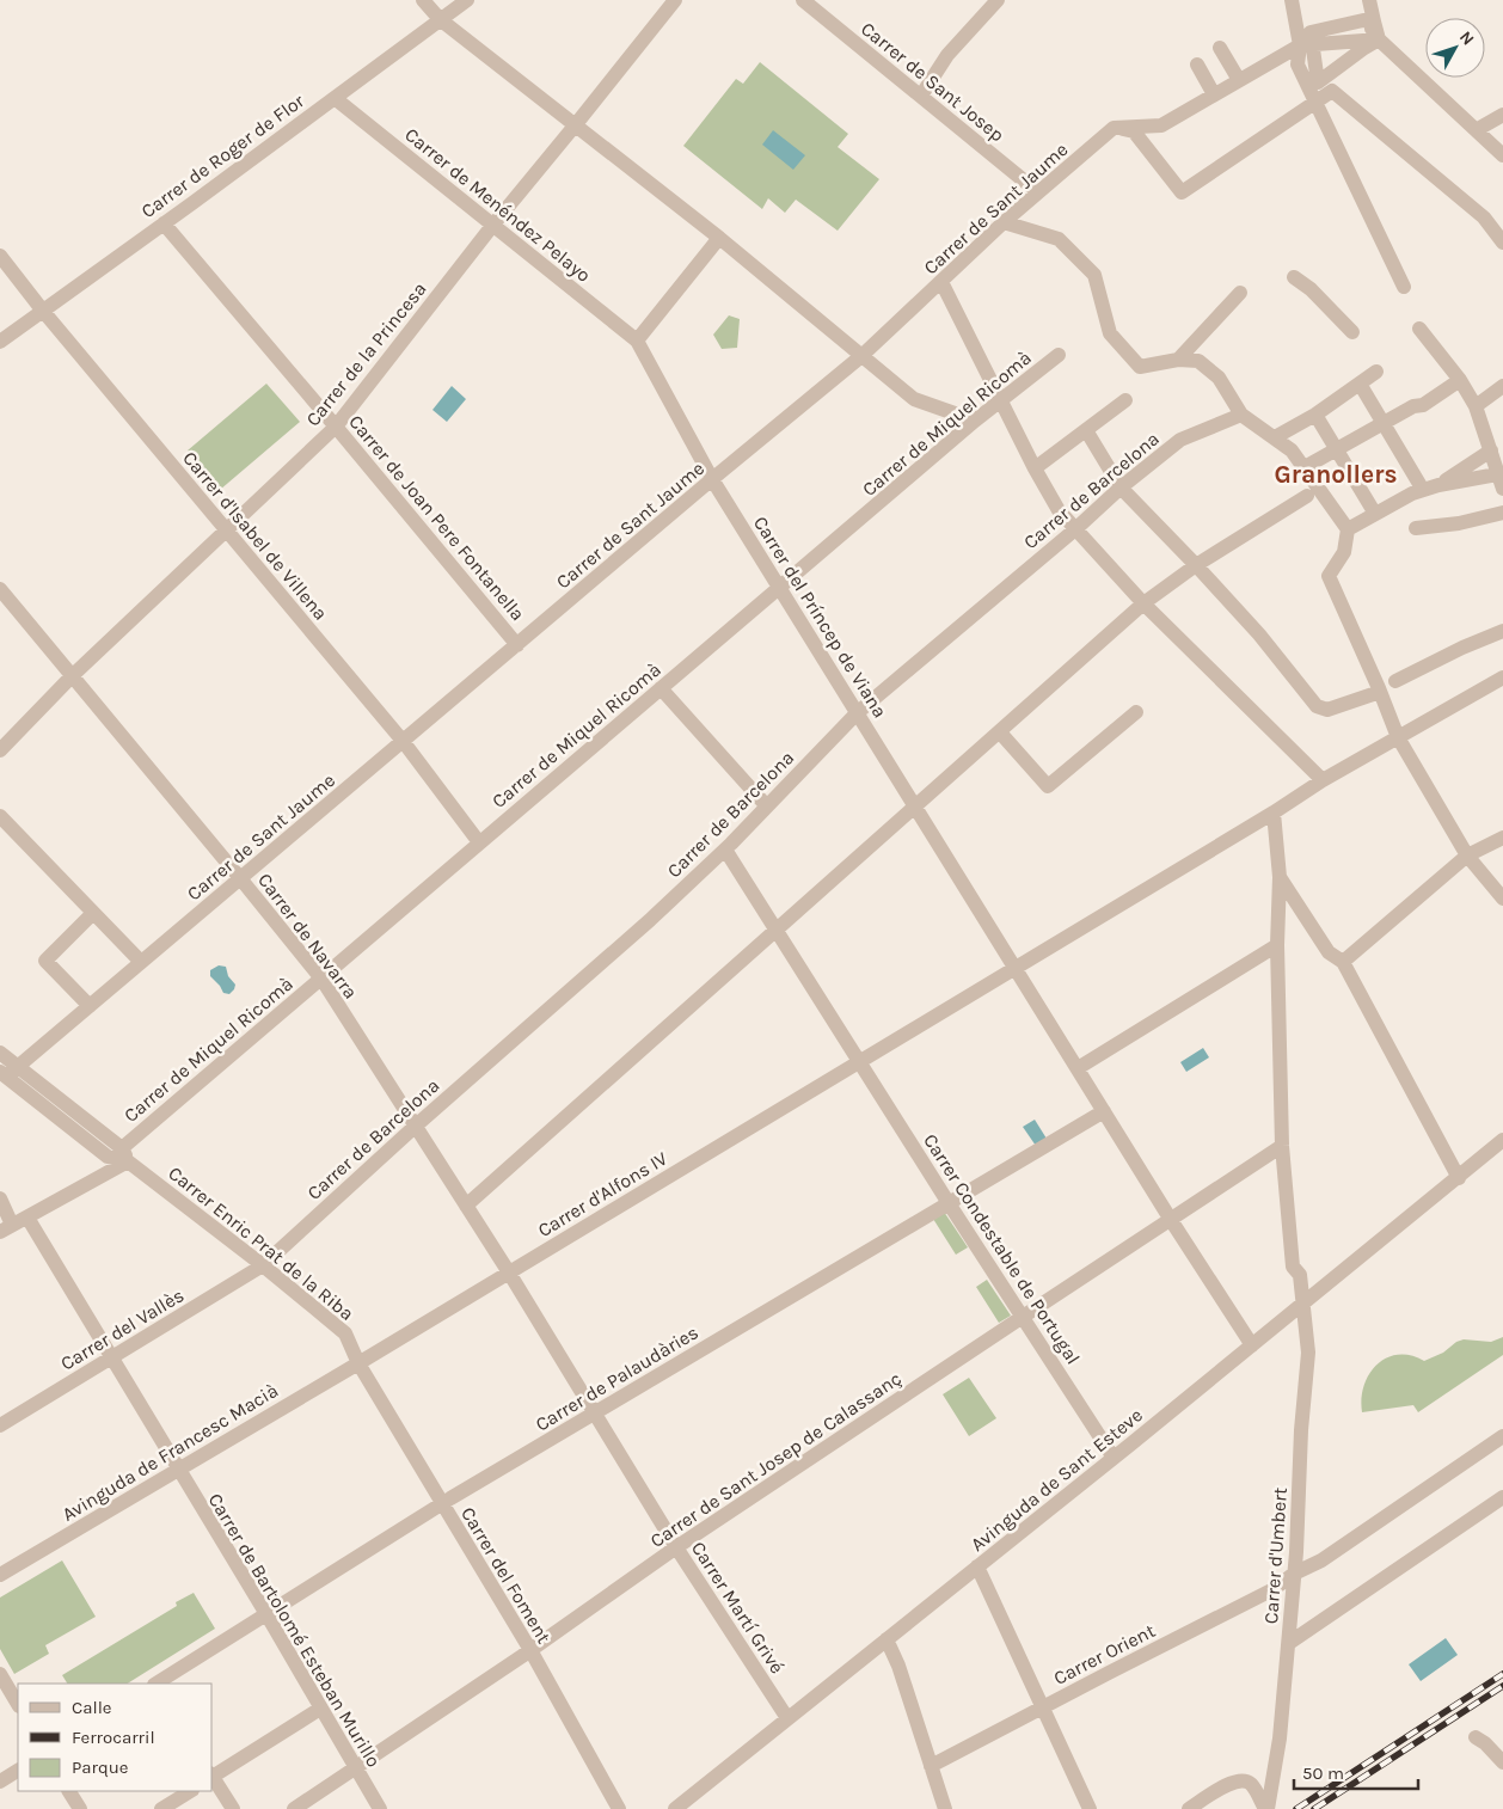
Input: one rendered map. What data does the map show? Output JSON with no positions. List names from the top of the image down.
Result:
{
  "streets": {
    "street": [
      "Carrer de Sant Josep",
      "Carrer de Roger de Flor",
      "Carrer de Menéndez Pelayo",
      "Carrer de Sant Jaume",
      "Carrer de la Princesa",
      "Carrer de Miquel Ricomà",
      "Carrer de Barcelona",
      "Carrer de Joan Pere Fontanella",
      "Carrer d'Isabel de Villena",
      "Carrer del Príncep de Viana",
      "Carrer de Navarra",
      "Carrer d'Alfons IV",
      "Carrer Enric Prat de la Riba",
      "Carrer Condestable de Portugal",
      "Carrer del Vallès",
      "Carrer de Palaudàries",
      "Avinguda de Francesc Macià",
      "Carrer de Sant Josep de Calassanç",
      "Avinguda de Sant Esteve",
      "Carrer d'Umbert",
      "Carrer del Foment",
      "Carrer Martí Grivé",
      "Carrer de Bartolomé Esteban Murillo",
      "Carrer Orient"
    ]
  },
  "crossings": [
    ["Carrer de Sant Josep", "Carrer de Sant Jaume"],
    ["Carrer de Roger de Flor", "Carrer de Menéndez Pelayo"],
    ["Carrer de Roger de Flor", "Carrer de Joan Pere Fontanella"],
    ["Carrer de Roger de Flor", "Carrer d'Isabel de Villena"],
    ["Carrer de Menéndez Pelayo", "Carrer de la Princesa"],
    ["Carrer de Menéndez Pelayo", "Carrer del Príncep de Viana"],
    ["Carrer de Sant Jaume", "Carrer de Joan Pere Fontanella"],
    ["Carrer de Sant Jaume", "Carrer d'Isabel de Villena"],
    ["Carrer de Sant Jaume", "Carrer del Príncep de Viana"],
    ["Carrer de Sant Jaume", "Carrer de Navarra"],
    ["Carrer de Sant Jaume", "Carrer Enric Prat de la Riba"],
    ["Carrer de la Princesa", "Carrer de Joan Pere Fontanella"],
    ["Carrer de la Princesa", "Carrer d'Isabel de Villena"],
    ["Carrer de la Princesa", "Carrer de Navarra"],
    ["Carrer de Miquel Ricomà", "Carrer d'Isabel de Villena"],
    ["Carrer de Miquel Ricomà", "Carrer del Príncep de Viana"],
    ["Carrer de Miquel Ricomà", "Carrer de Navarra"],
    ["Carrer de Miquel Ricomà", "Carrer Enric Prat de la Riba"],
    ["Carrer de Miquel Ricomà", "Carrer de Bartolomé Esteban Murillo"],
    ["Carrer de Barcelona", "Carrer del Príncep de Viana"],
    ["Carrer de Barcelona", "Carrer de Navarra"],
    ["Carrer de Barcelona", "Carrer Enric Prat de la Riba"],
    ["Carrer de Barcelona", "Carrer Condestable de Portugal"],
    ["Carrer de Barcelona", "Carrer del Vallès"],
    ["Carrer del Príncep de Viana", "Carrer d'Alfons IV"],
    ["Carrer del Príncep de Viana", "Carrer de Palaudàries"],
    ["Carrer del Príncep de Viana", "Carrer de Sant Josep de Calassanç"],
    ["Carrer del Príncep de Viana", "Avinguda de Sant Esteve"],
    ["Carrer de Navarra", "Carrer d'Alfons IV"],
    ["Carrer de Navarra", "Carrer Martí Grivé"],
    ["Carrer d'Alfons IV", "Carrer Enric Prat de la Riba"],
    ["Carrer d'Alfons IV", "Carrer Condestable de Portugal"],
    ["Carrer d'Alfons IV", "Avinguda de Francesc Macià"],
    ["Carrer d'Alfons IV", "Carrer d'Umbert"],
    ["Carrer d'Alfons IV", "Carrer del Foment"],
    ["Carrer d'Alfons IV", "Carrer Martí Grivé"],
    ["Carrer Enric Prat de la Riba", "Carrer del Vallès"],
    ["Carrer Enric Prat de la Riba", "Avinguda de Francesc Macià"],
    ["Carrer Enric Prat de la Riba", "Carrer del Foment"],
    ["Carrer Condestable de Portugal", "Carrer de Palaudàries"],
    ["Carrer Condestable de Portugal", "Carrer de Sant Josep de Calassanç"],
    ["Carrer Condestable de Portugal", "Avinguda de Sant Esteve"],
    ["Carrer del Vallès", "Carrer de Bartolomé Esteban Murillo"],
    ["Carrer de Palaudàries", "Carrer del Foment"],
    ["Carrer de Palaudàries", "Carrer Martí Grivé"],
    ["Carrer de Palaudàries", "Carrer de Bartolomé Esteban Murillo"],
    ["Avinguda de Francesc Macià", "Carrer del Foment"],
    ["Avinguda de Francesc Macià", "Carrer de Bartolomé Esteban Murillo"],
    ["Carrer de Sant Josep de Calassanç", "Carrer d'Umbert"],
    ["Carrer de Sant Josep de Calassanç", "Carrer del Foment"],
    ["Carrer de Sant Josep de Calassanç", "Carrer Martí Grivé"],
    ["Carrer de Sant Josep de Calassanç", "Carrer de Bartolomé Esteban Murillo"],
    ["Avinguda de Sant Esteve", "Carrer d'Umbert"],
    ["Avinguda de Sant Esteve", "Carrer Martí Grivé"],
    ["Carrer d'Umbert", "Carrer Orient"]
  ],
  "districts": ["Granollers"],
  "legend": ["Calle", "Ferrocarril", "Parque"],
  "scale_bar": "50 m",
  "north": "top right"
}
